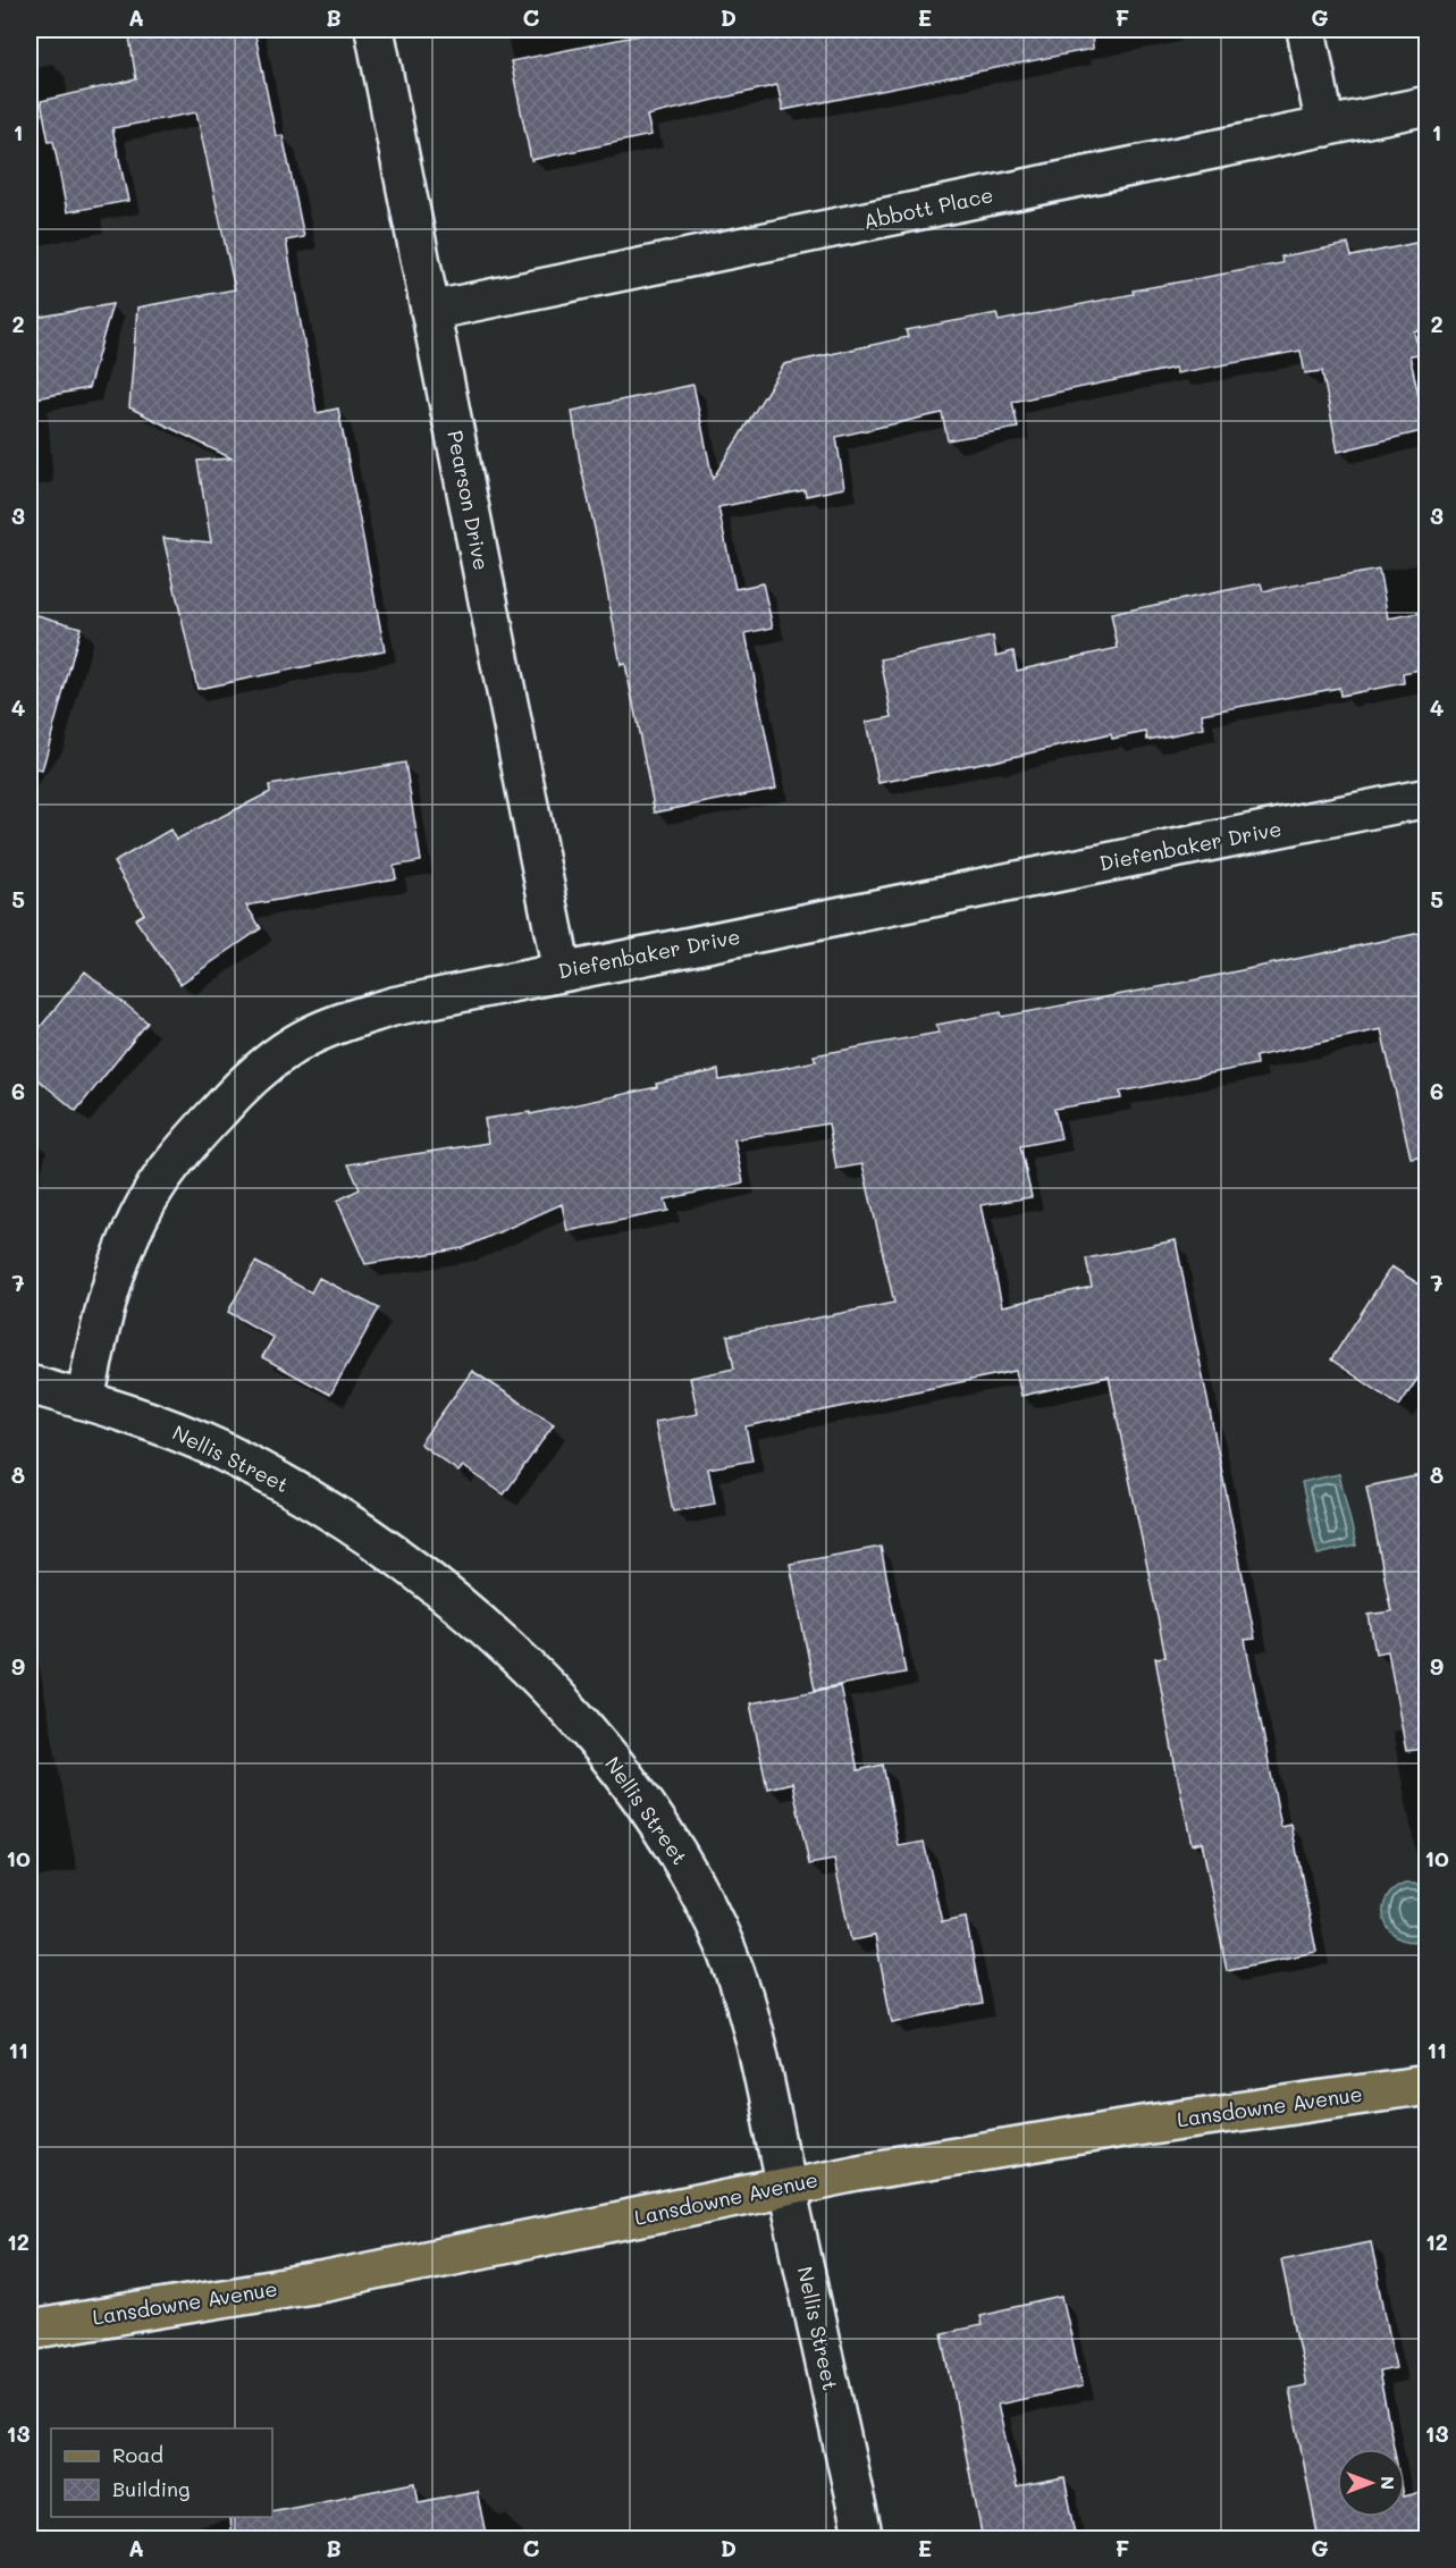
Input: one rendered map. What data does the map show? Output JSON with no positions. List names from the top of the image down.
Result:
{
  "streets": {
    "main road": ["Lansdowne Avenue"],
    "street": [
      "Abbott Place",
      "Pearson Drive",
      "Diefenbaker Drive",
      "Nellis Street"
    ]
  },
  "crossings": [
    ["Abbott Place", "Pearson Drive"],
    ["Pearson Drive", "Diefenbaker Drive"],
    ["Diefenbaker Drive", "Nellis Street"],
    ["Nellis Street", "Lansdowne Avenue"]
  ],
  "legend": ["Road", "Building"],
  "north": "right",
  "grid": {
    "columns": [
      "A",
      "B",
      "C",
      "D",
      "E",
      "F",
      "G"
    ],
    "rows": [
      "1",
      "2",
      "3",
      "4",
      "5",
      "6",
      "7",
      "8",
      "9",
      "10",
      "11",
      "12",
      "13"
    ]
  }
}
